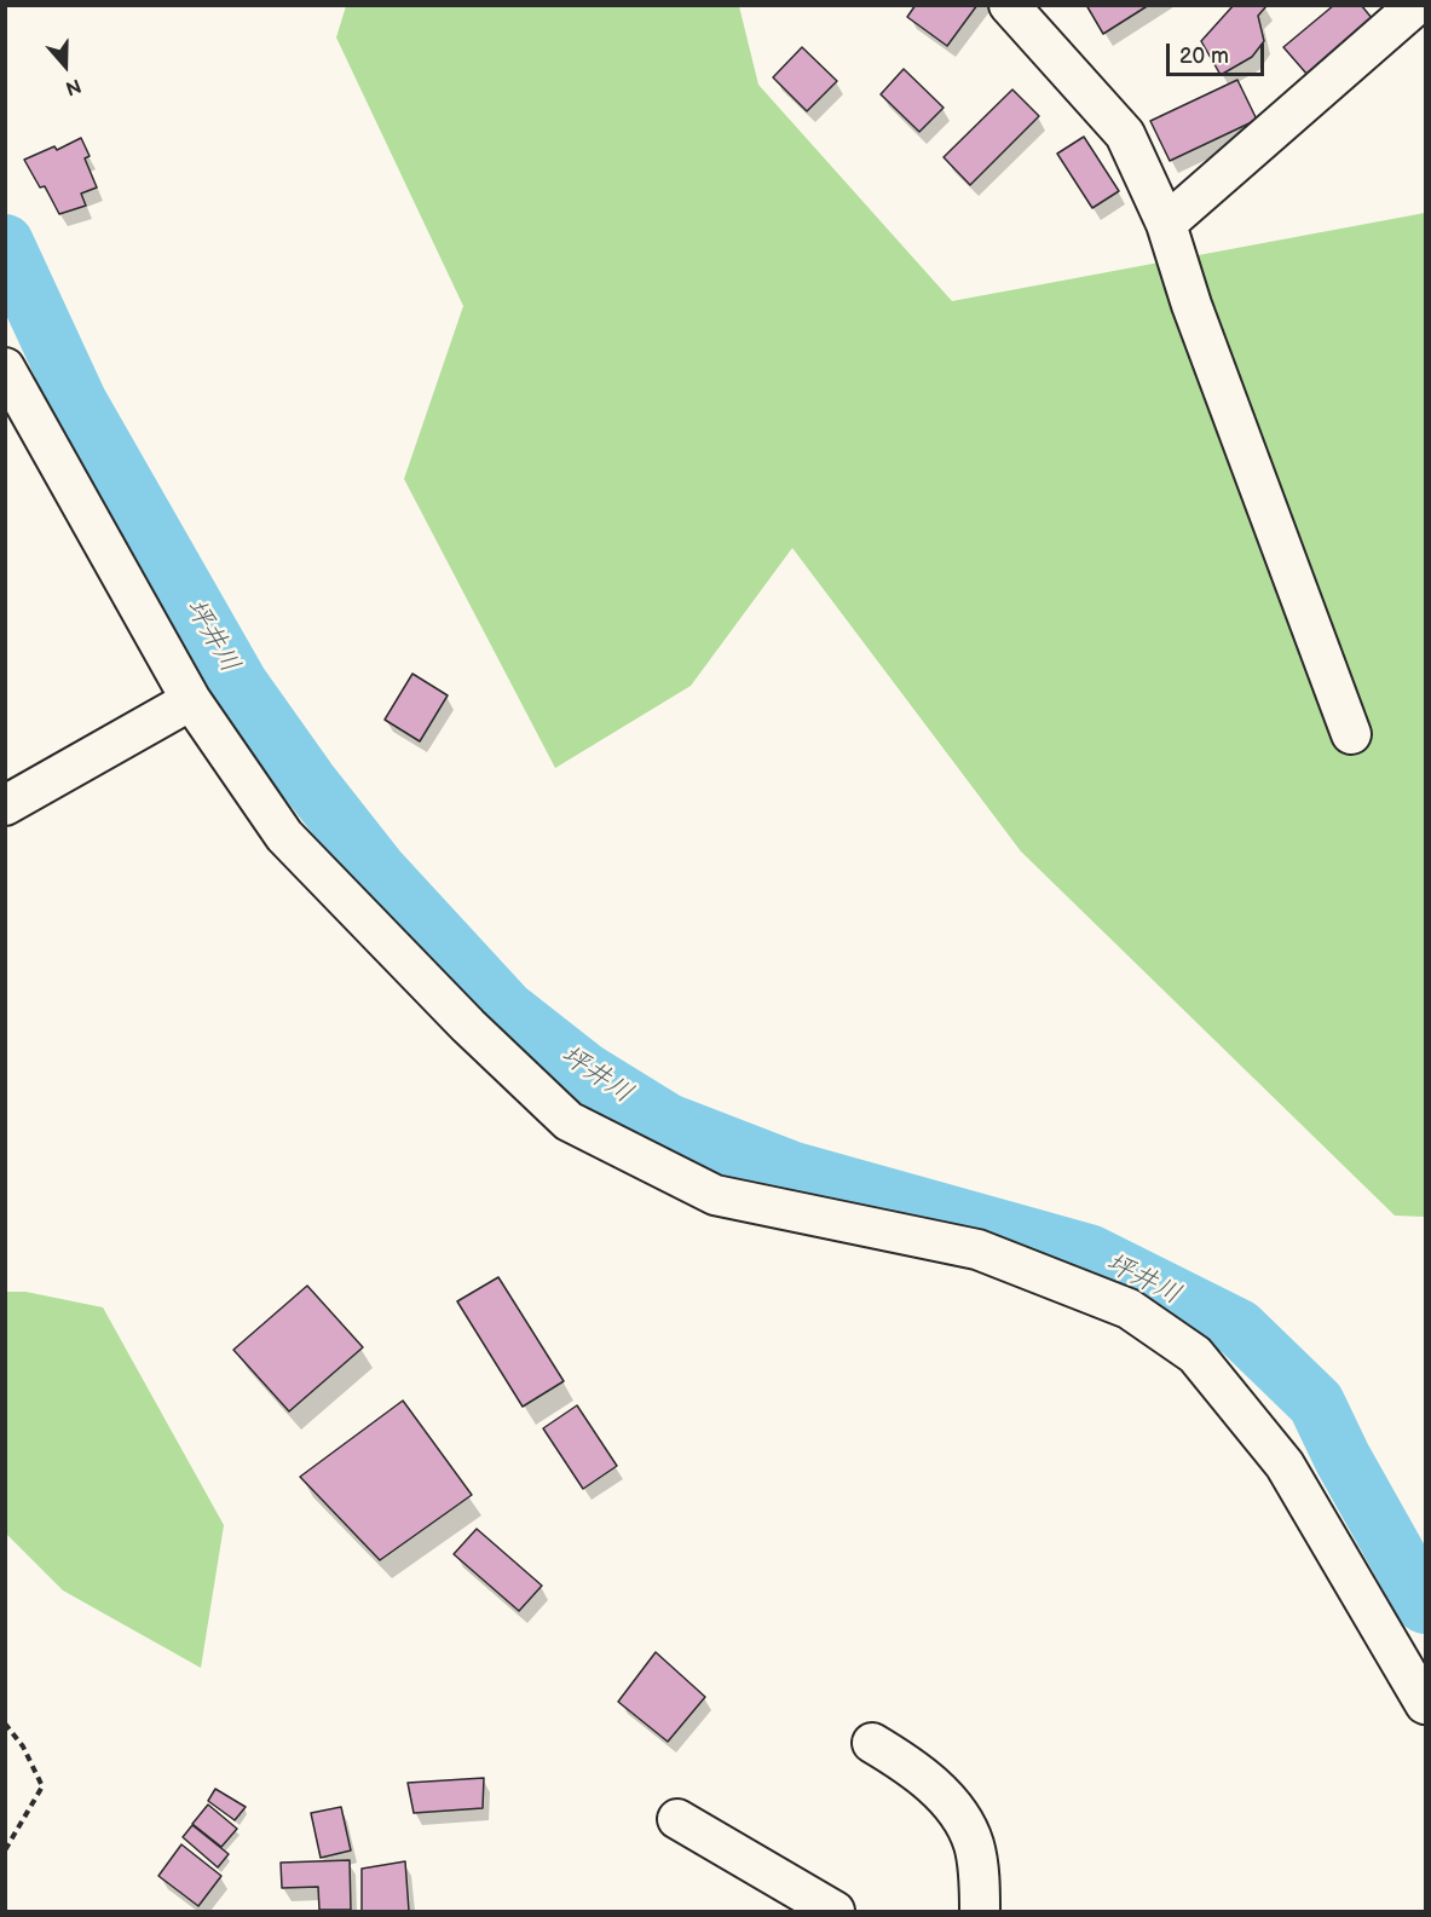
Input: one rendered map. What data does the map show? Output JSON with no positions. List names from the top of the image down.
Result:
{
  "water": ["坪井川"],
  "scale_bar": "20 m",
  "north": "bottom"
}
